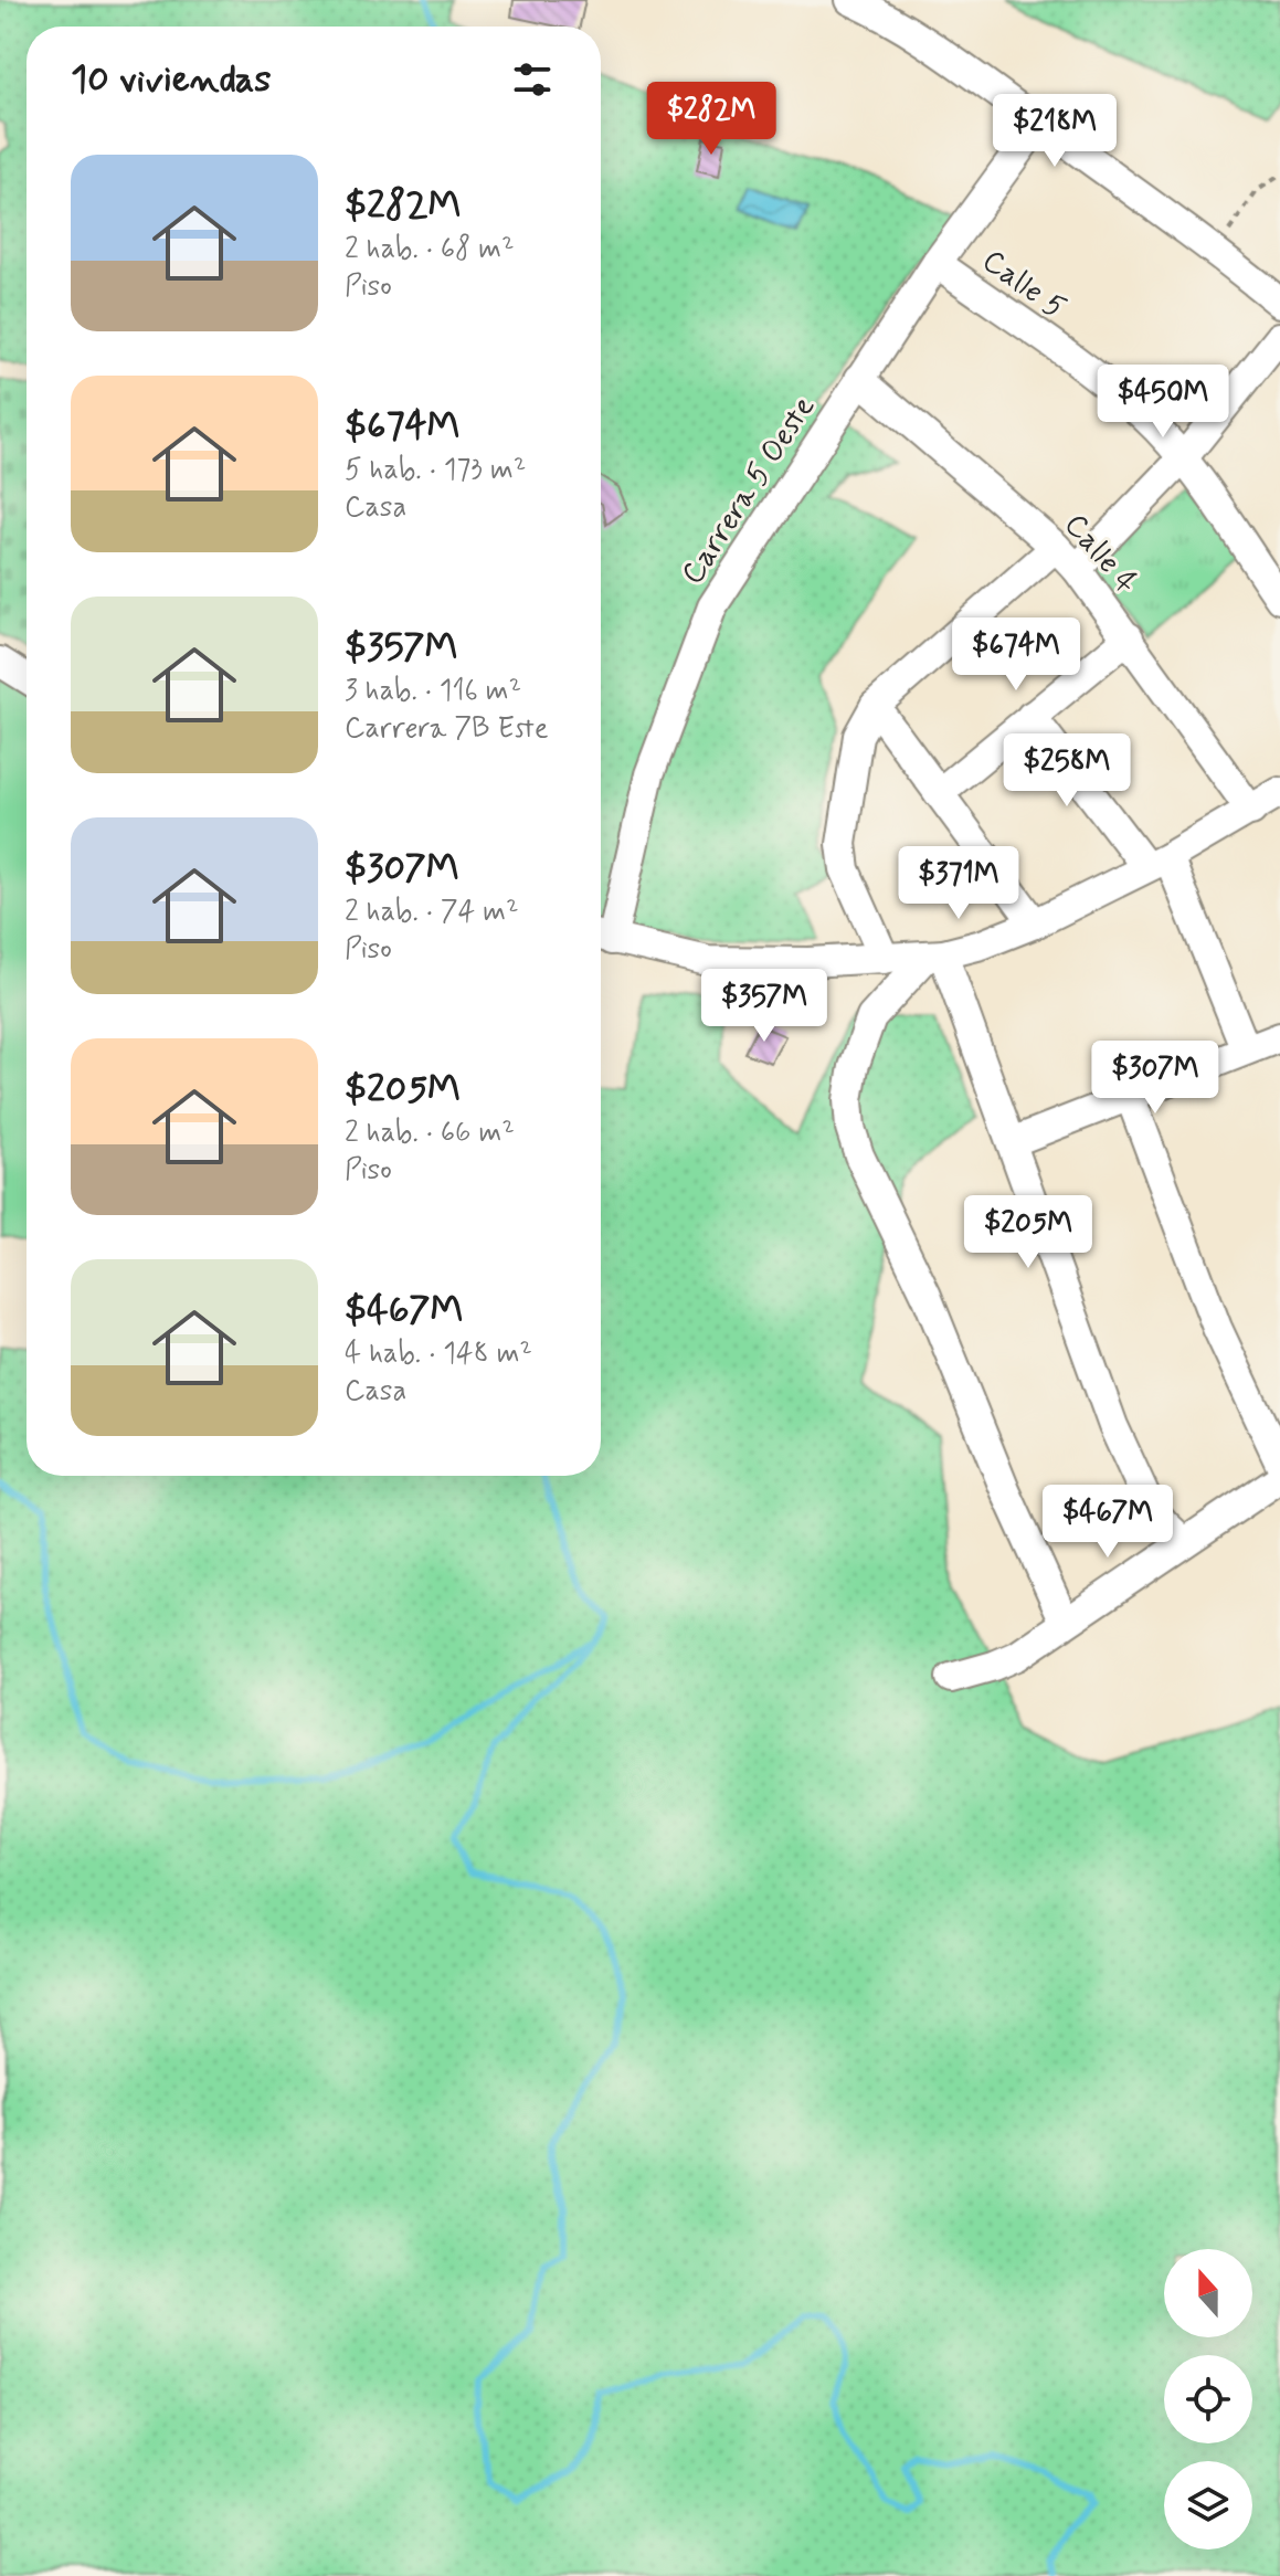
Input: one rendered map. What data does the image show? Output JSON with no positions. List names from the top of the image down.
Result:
{
  "streets": {
    "street": ["Calle 5", "Carrera 5 Oeste", "Calle 4"]
  },
  "crossings": [
    ["Calle 5", "Carrera 5 Oeste"],
    ["Carrera 5 Oeste", "Calle 4"]
  ],
  "north": "top",
  "page": {
    "heading": "10 viviendas",
    "price": [
      "$282M",
      "$218M",
      "$450M",
      "$674M",
      "$258M",
      "$371M",
      "$357M",
      "$307M",
      "$205M",
      "$467M"
    ],
    "list": [
      {
        "name": "$282M",
        "note": "2 hab. · 68 m² · Piso"
      },
      {
        "name": "$674M",
        "note": "5 hab. · 173 m² · Casa"
      },
      {
        "name": "$357M",
        "note": "3 hab. · 116 m² · Carrera 7B Este"
      },
      {
        "name": "$307M",
        "note": "2 hab. · 74 m² · Piso"
      },
      {
        "name": "$205M",
        "note": "2 hab. · 66 m² · Piso"
      },
      {
        "name": "$467M",
        "note": "4 hab. · 148 m² · Casa"
      }
    ]
  }
}
